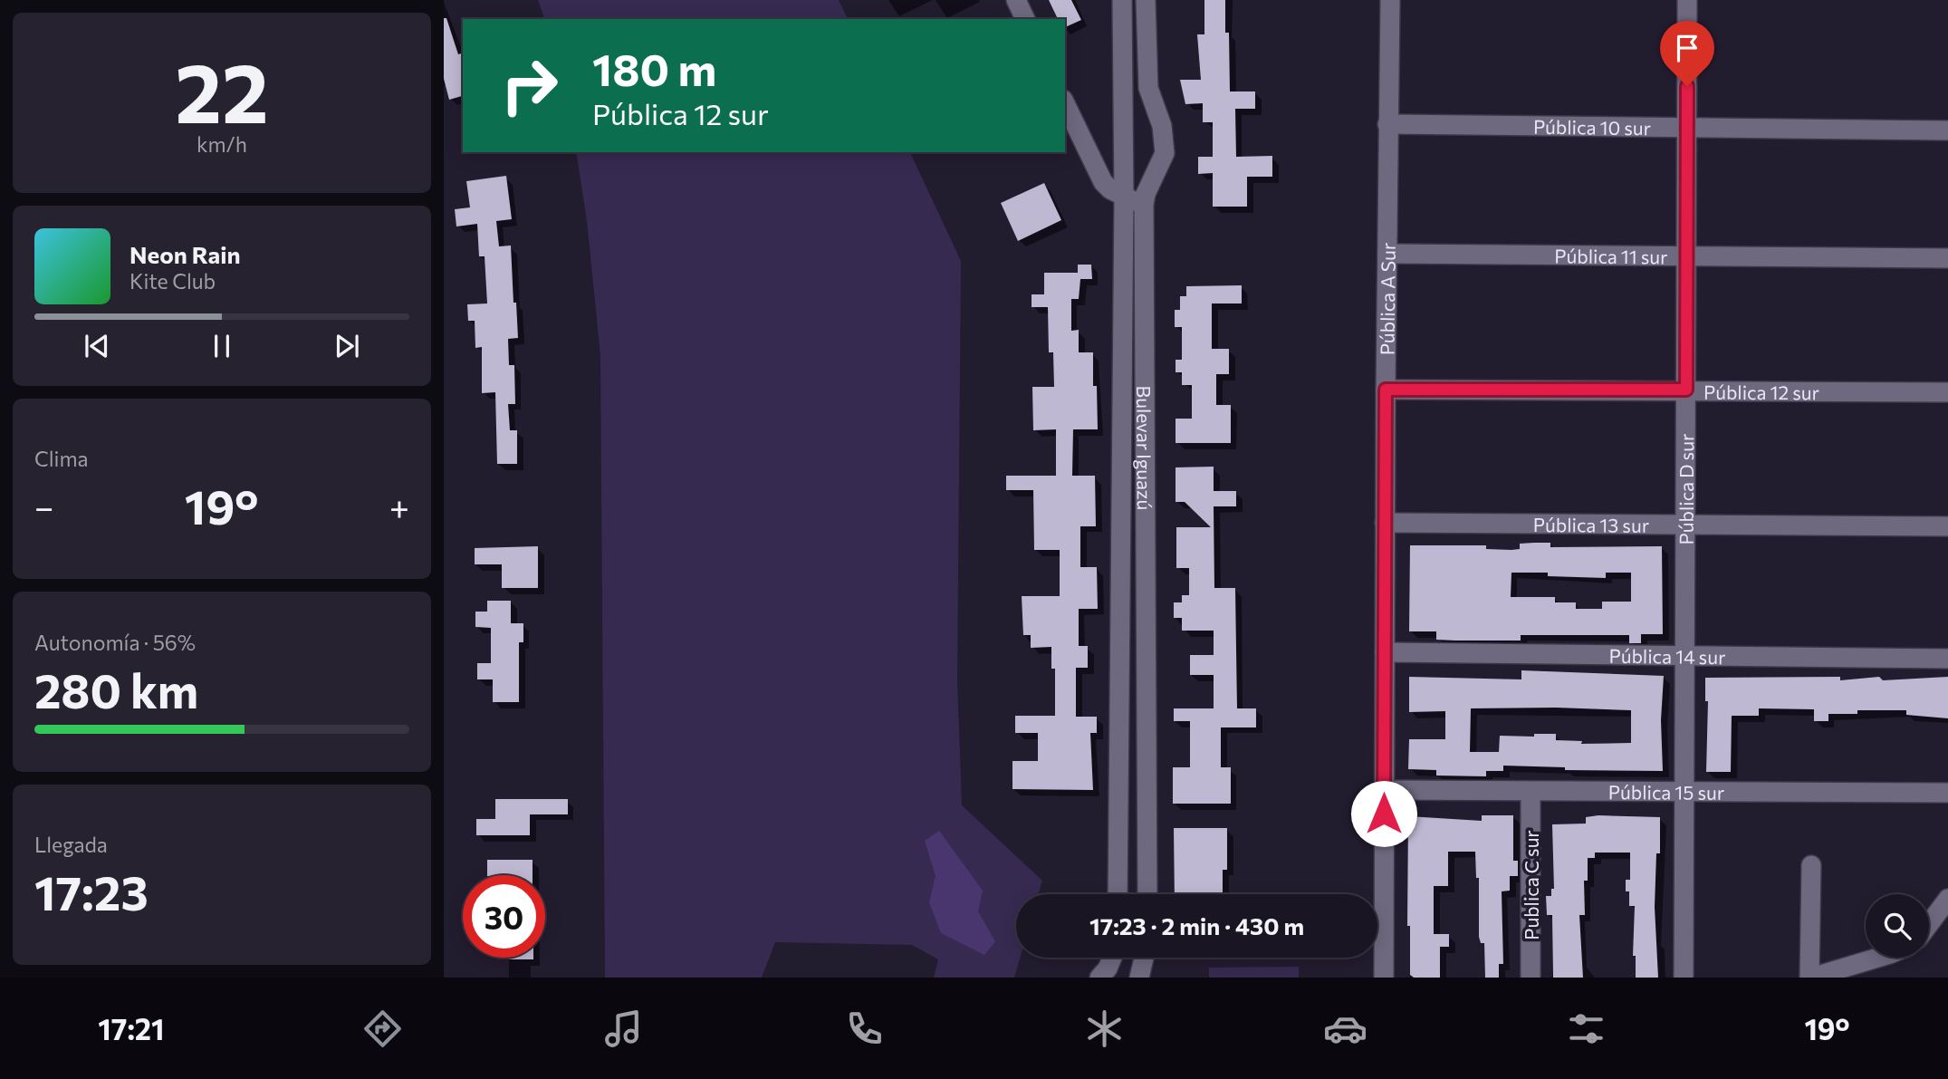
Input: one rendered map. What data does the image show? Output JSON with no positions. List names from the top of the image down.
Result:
{
  "streets": {
    "street": [
      "Pública 10 sur",
      "Pública 11 sur",
      "Pública A Sur",
      "Pública 12 sur",
      "Bulevar Iguazú",
      "Pública D sur",
      "Pública 13 sur",
      "Pública 14 sur",
      "Pública 15 sur",
      "Publica C sur"
    ]
  },
  "crossings": [
    ["Pública 10 sur", "Pública A Sur"],
    ["Pública 10 sur", "Pública D sur"],
    ["Pública 11 sur", "Pública A Sur"],
    ["Pública 11 sur", "Pública D sur"],
    ["Pública A Sur", "Pública 12 sur"],
    ["Pública A Sur", "Pública 13 sur"],
    ["Pública A Sur", "Pública 14 sur"],
    ["Pública A Sur", "Pública 15 sur"],
    ["Pública 12 sur", "Pública D sur"],
    ["Pública D sur", "Pública 13 sur"],
    ["Pública D sur", "Pública 14 sur"],
    ["Pública D sur", "Pública 15 sur"],
    ["Pública 15 sur", "Publica C sur"]
  ],
  "page": {
    "tile": [
      ["22", "km/h"],
      "Clima",
      ["Autonomía · 56%", "280 km"],
      ["Llegada", "17:23"]
    ],
    "turn": ["180 m", "Pública 12 sur"],
    "song": ["Neon Rain", "Kite Club"],
    "heat": ["−", "19°", "+"],
    "limit": "30",
    "trip": "17:23 · 2 min · 430 m",
    "tabs": ["17:21", "19°"]
  }
}
